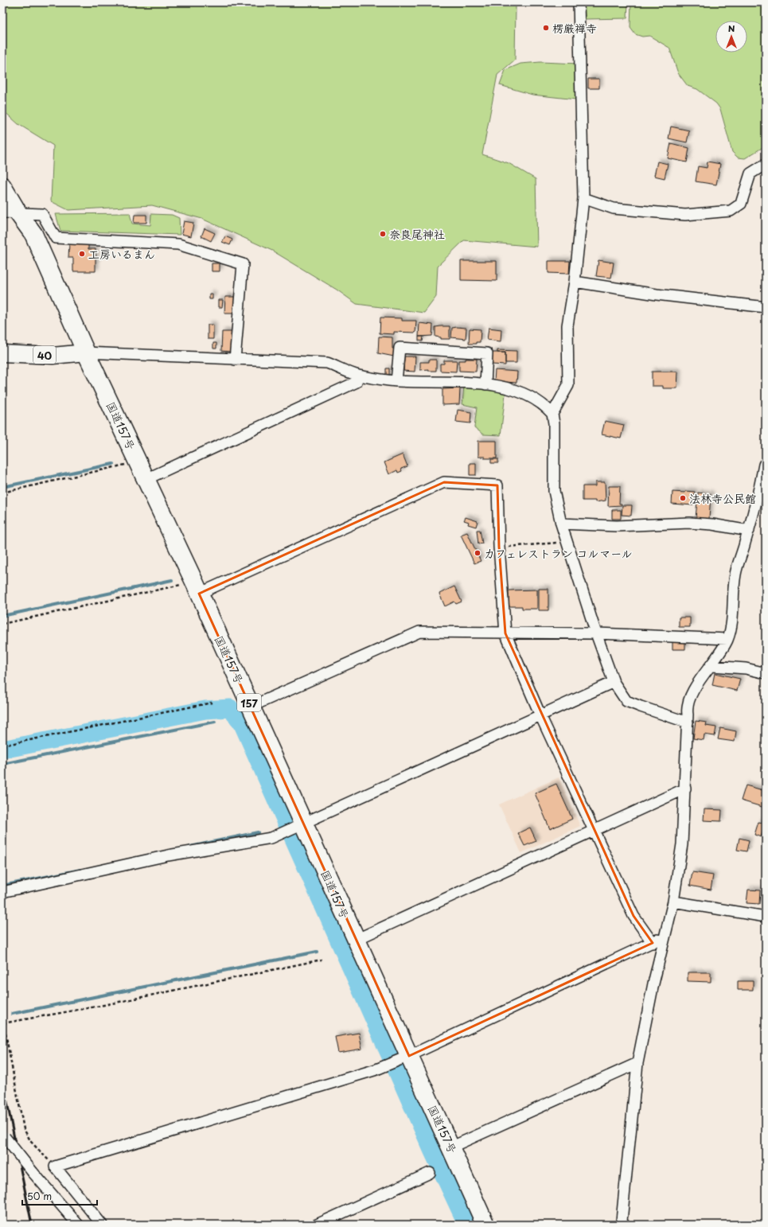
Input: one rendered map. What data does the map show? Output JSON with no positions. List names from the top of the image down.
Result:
{
  "streets": {
    "highway": ["国道157号", "157"],
    "main road": ["40"]
  },
  "crossings": [
    ["40", "国道157号"]
  ],
  "places": [
    "楞厳禅寺",
    "奈良尾神社",
    "工房いるまん",
    "法林寺公民館",
    "カフェレストラン コルマール"
  ],
  "scale_bar": "50 m",
  "north": "top"
}
